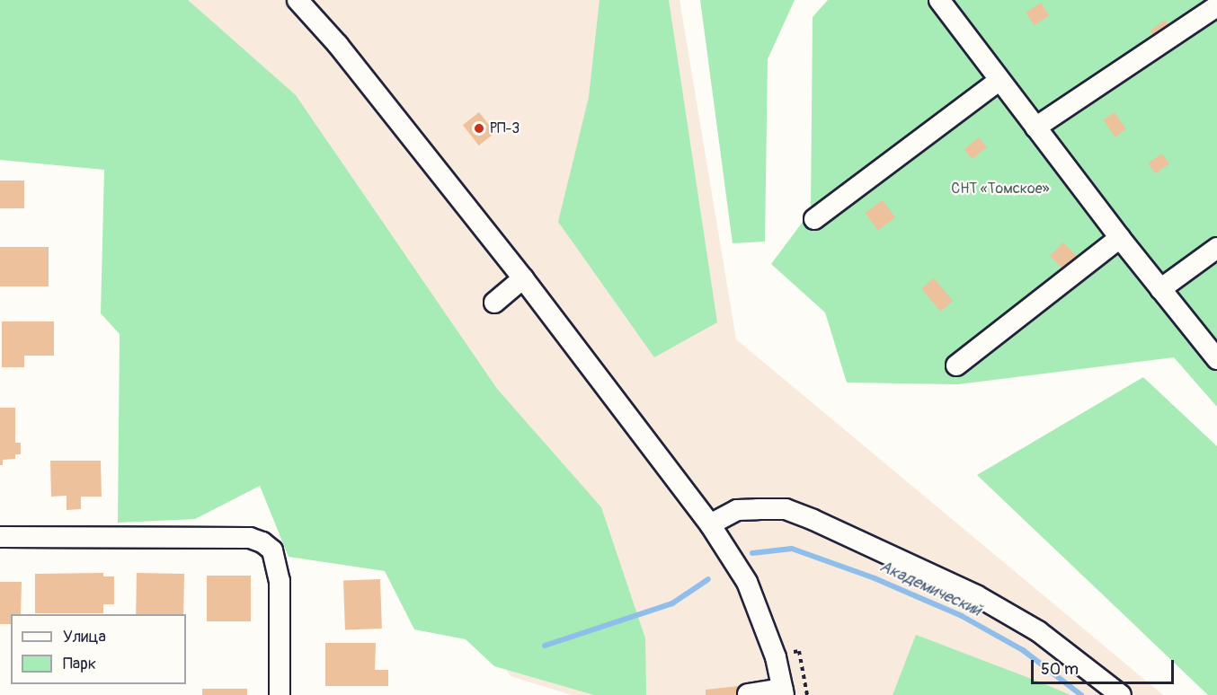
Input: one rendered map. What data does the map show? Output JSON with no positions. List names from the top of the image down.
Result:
{
  "water": ["Академический"],
  "parks": ["СНТ «Томское»"],
  "places": ["РП-3"],
  "legend": ["Улица", "Парк"],
  "scale_bar": "50 m"
}
